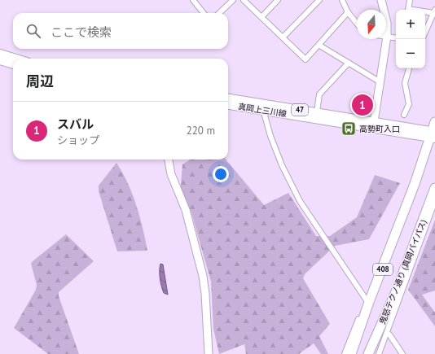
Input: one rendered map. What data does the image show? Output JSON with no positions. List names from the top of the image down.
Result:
{
  "streets": {
    "highway": ["408", "鬼怒テクノ通り (真岡バイパス)"],
    "main road": ["真岡上三川線", "47"]
  },
  "crossings": [
    ["真岡上三川線", "408"]
  ],
  "places": {
    "bus stop": ["高勢町入口"]
  },
  "north": "bottom",
  "page": {
    "map_buttons": ["+", "−"],
    "search": "ここで検索",
    "heading": "周辺",
    "pins": "1",
    "list": [
      {
        "mark": "1",
        "name": "スバル",
        "note": "ショップ",
        "value": "220 m"
      }
    ]
  }
}
